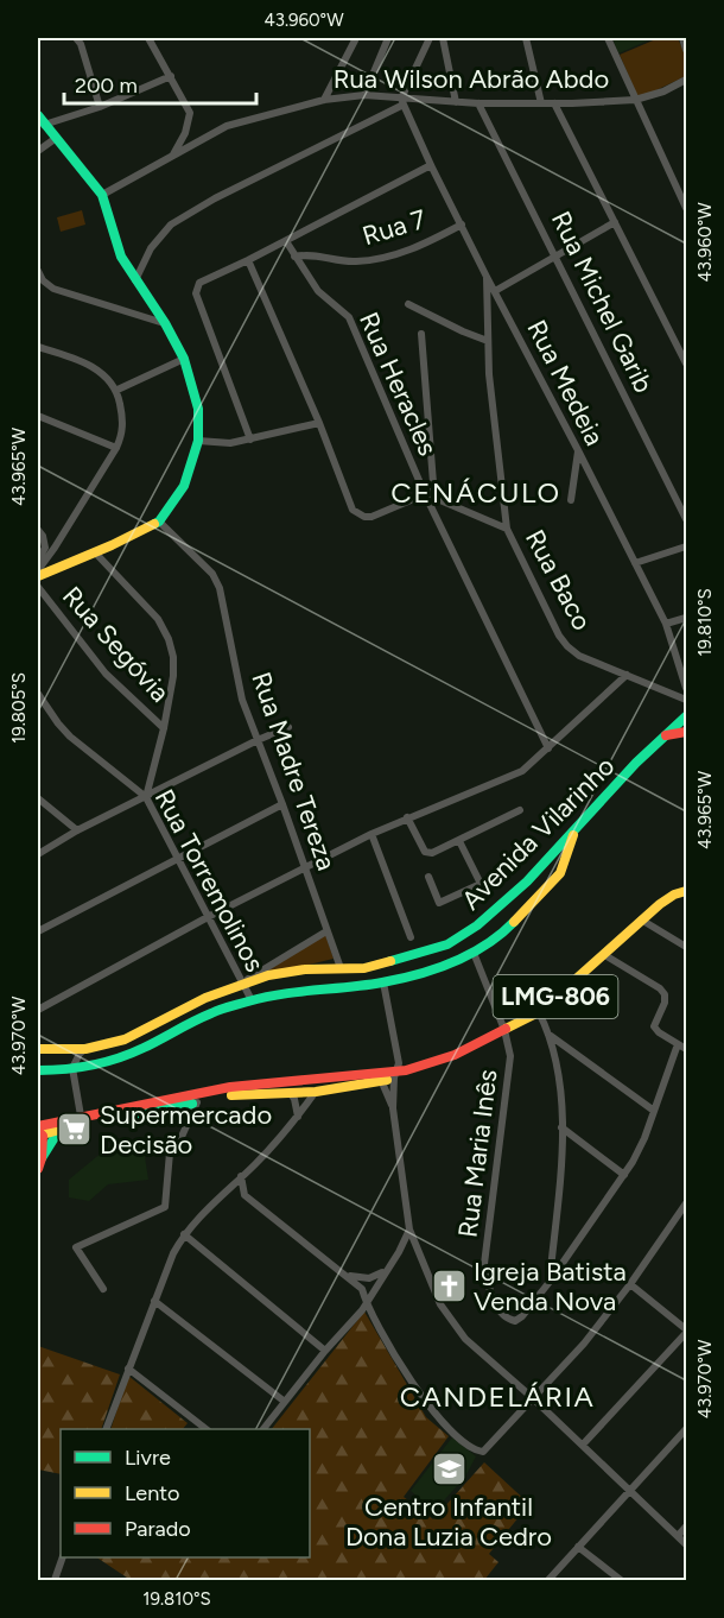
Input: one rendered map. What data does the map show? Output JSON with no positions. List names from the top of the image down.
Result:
{
  "streets": {
    "main road": ["Avenida Vilarinho", "LMG-806"],
    "street": [
      "Rua Wilson Abrão Abdo",
      "Rua 7",
      "Rua Michel Garib",
      "Rua Medeia",
      "Rua Heracles",
      "Rua Baco",
      "Rua Segóvia",
      "Rua Madre Tereza",
      "Rua Torremolinos",
      "Rua Maria Inês"
    ]
  },
  "crossings": [
    ["Rua Wilson Abrão Abdo", "Rua Michel Garib"],
    ["Rua Wilson Abrão Abdo", "Rua Medeia"],
    ["Rua 7", "Rua Medeia"],
    ["Rua 7", "Rua Heracles"],
    ["Rua Medeia", "Rua Baco"],
    ["Rua Madre Tereza", "Avenida Vilarinho"],
    ["Avenida Vilarinho", "Rua Torremolinos"],
    ["Avenida Vilarinho", "Rua Maria Inês"],
    ["LMG-806", "Rua Maria Inês"]
  ],
  "districts": ["CENÁCULO", "CANDELÁRIA"],
  "places": {
    "supermarket": ["Supermercado Decisão"],
    "church": ["Igreja Batista Venda Nova"],
    "school or university": ["Centro Infantil Dona Luzia Cedro"]
  },
  "legend": ["Livre", "Lento", "Parado"],
  "scale_bar": "200 m",
  "coordinates": [
    "43.960°W",
    "43.965°W",
    "19.810°S",
    "19.805°S",
    "43.970°W"
  ]
}
